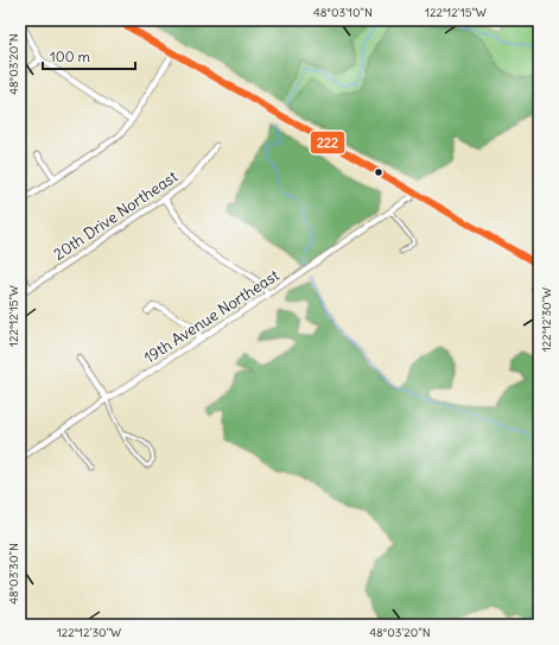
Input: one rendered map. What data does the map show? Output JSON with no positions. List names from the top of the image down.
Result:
{
  "streets": {
    "street": ["20th Drive Northeast", "19th Avenue Northeast"]
  },
  "lines": ["transit line 222"],
  "scale_bar": "100 m",
  "coordinates": [
    "48°03'10\"N",
    "122°12'15\"W",
    "48°03'20\"N",
    "122°12'30\"W",
    "48°03'30\"N"
  ]
}
